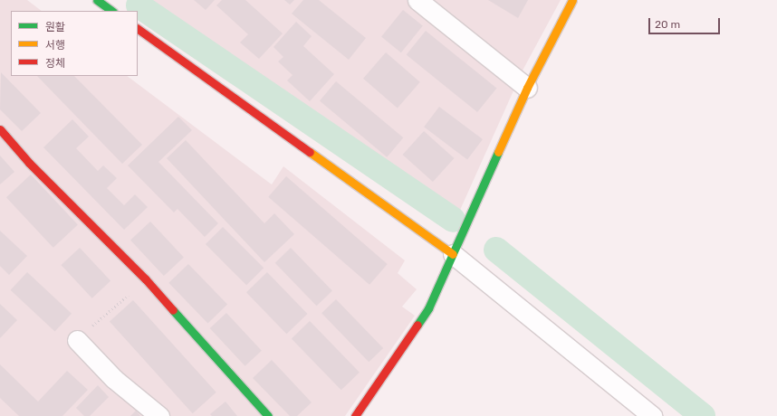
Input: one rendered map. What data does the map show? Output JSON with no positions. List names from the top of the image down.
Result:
{
  "legend": ["원활", "서행", "정체"],
  "scale_bar": "20 m"
}
